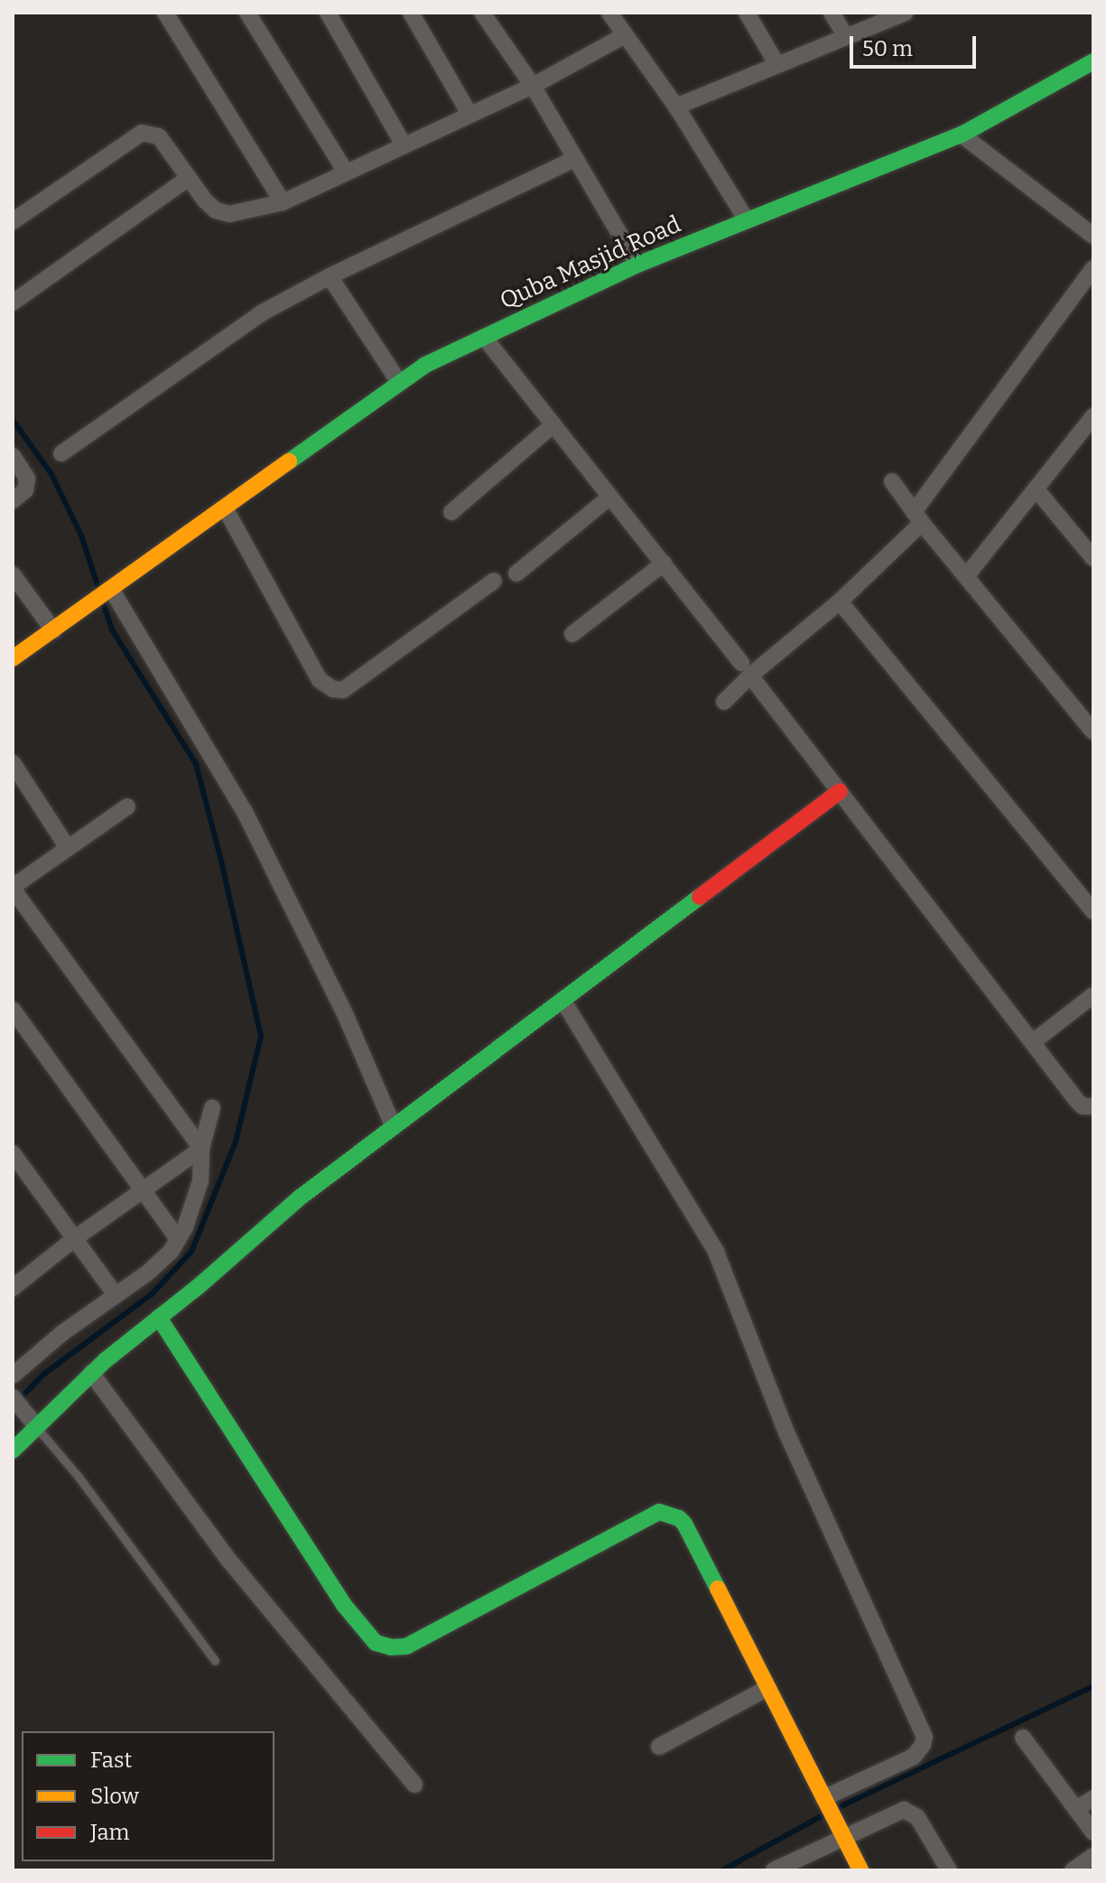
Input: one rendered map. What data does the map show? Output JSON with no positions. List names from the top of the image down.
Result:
{
  "streets": {
    "street": ["Quba Masjid Road"]
  },
  "legend": ["Fast", "Slow", "Jam"],
  "scale_bar": "50 m"
}
